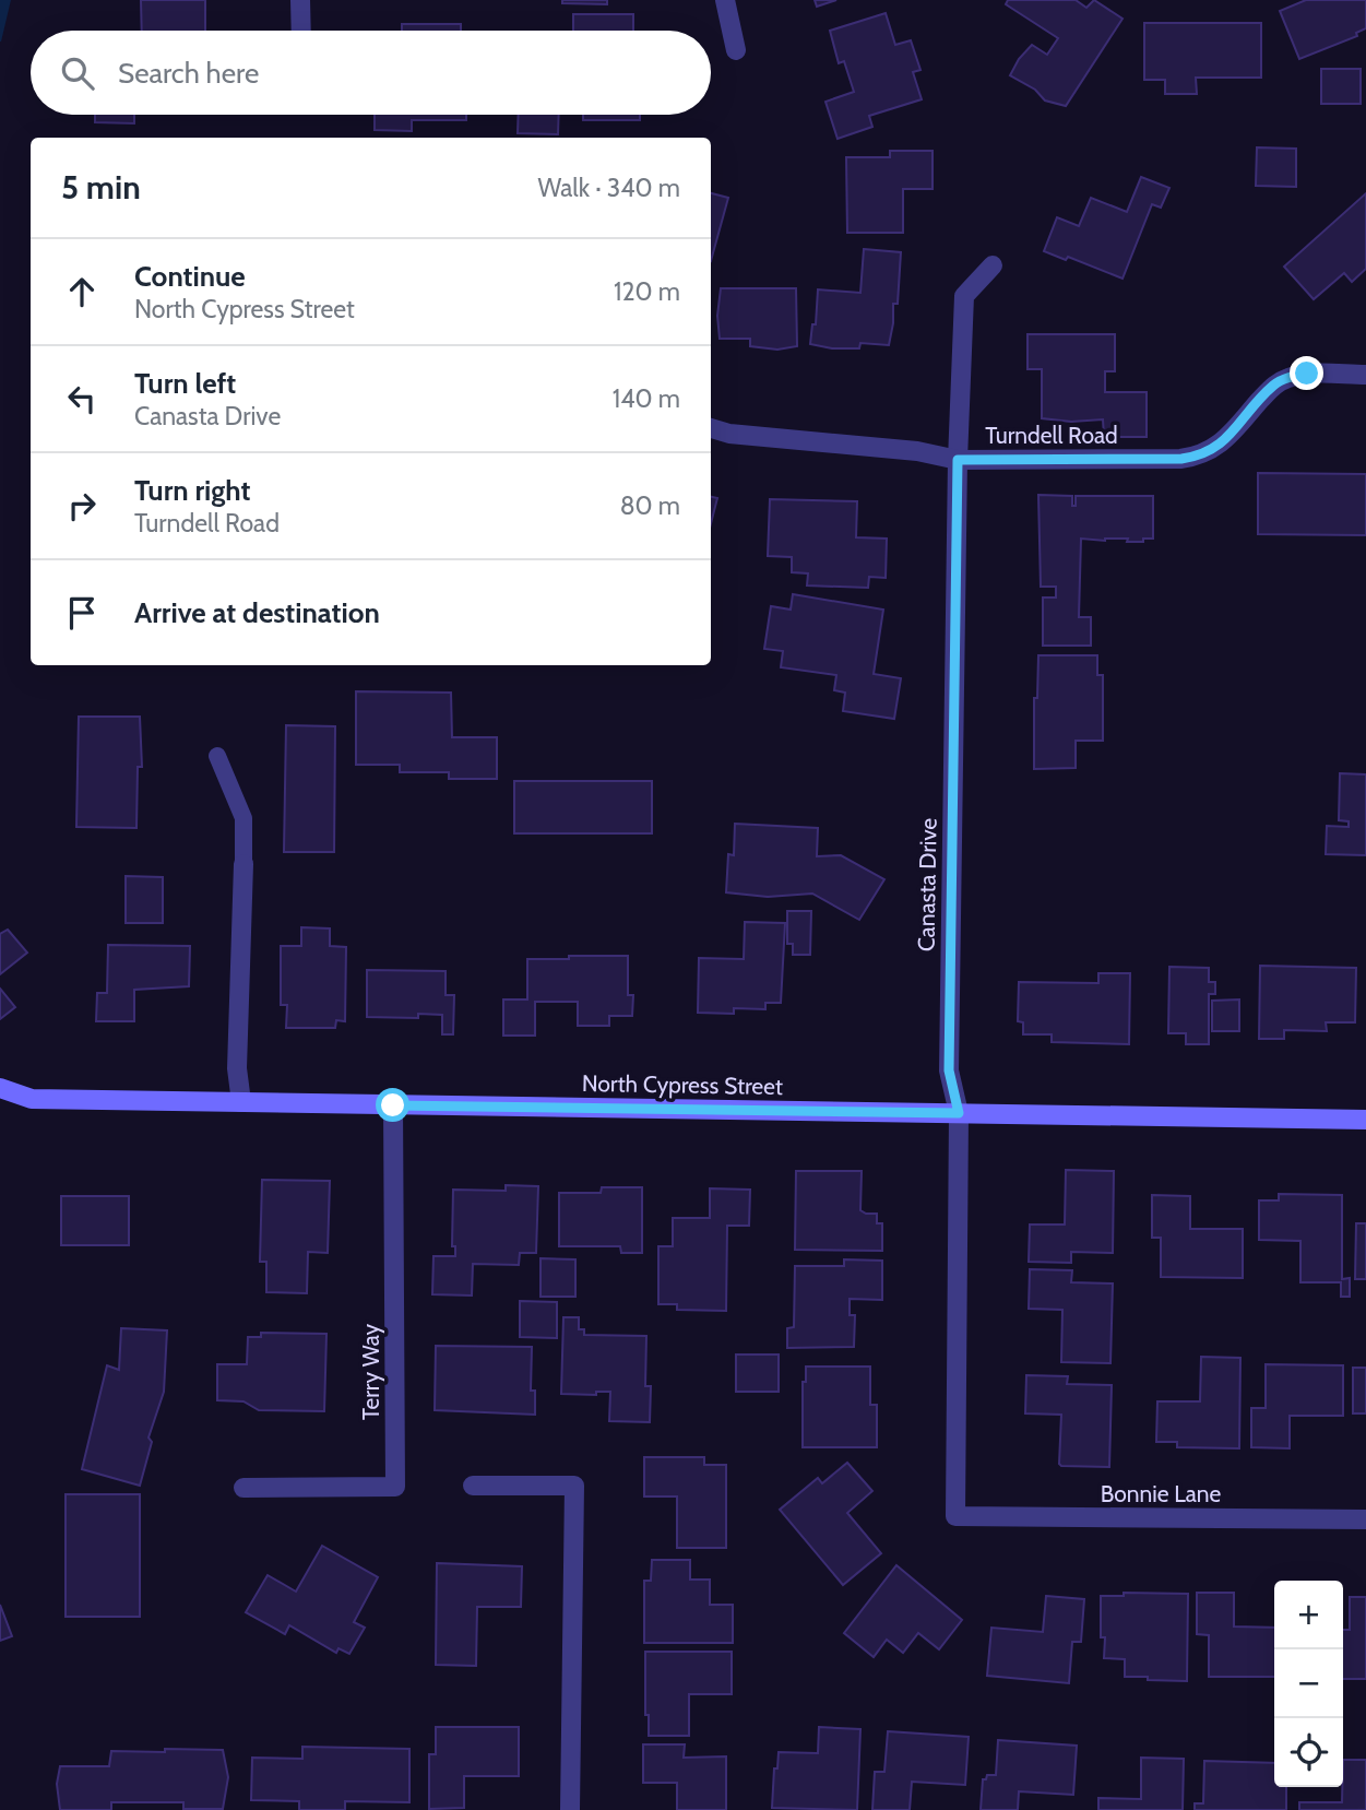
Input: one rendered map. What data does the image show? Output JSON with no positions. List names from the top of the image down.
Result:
{
  "streets": {
    "street": [
      "Turndell Road",
      "Canasta Drive",
      "North Cypress Street",
      "Terry Way",
      "Bonnie Lane"
    ]
  },
  "crossings": [
    ["Turndell Road", "Canasta Drive"],
    ["Canasta Drive", "North Cypress Street"],
    ["Canasta Drive", "Bonnie Lane"],
    ["North Cypress Street", "Terry Way"]
  ],
  "page": {
    "search": "Search here",
    "heading": ["5 min", "Walk · 340 m"],
    "list": [
      ["Continue", "North Cypress Street", "120 m"],
      ["Turn left", "Canasta Drive", "140 m"],
      ["Turn right", "Turndell Road", "80 m"],
      "Arrive at destination"
    ],
    "map_buttons": ["+", "−"]
  }
}
